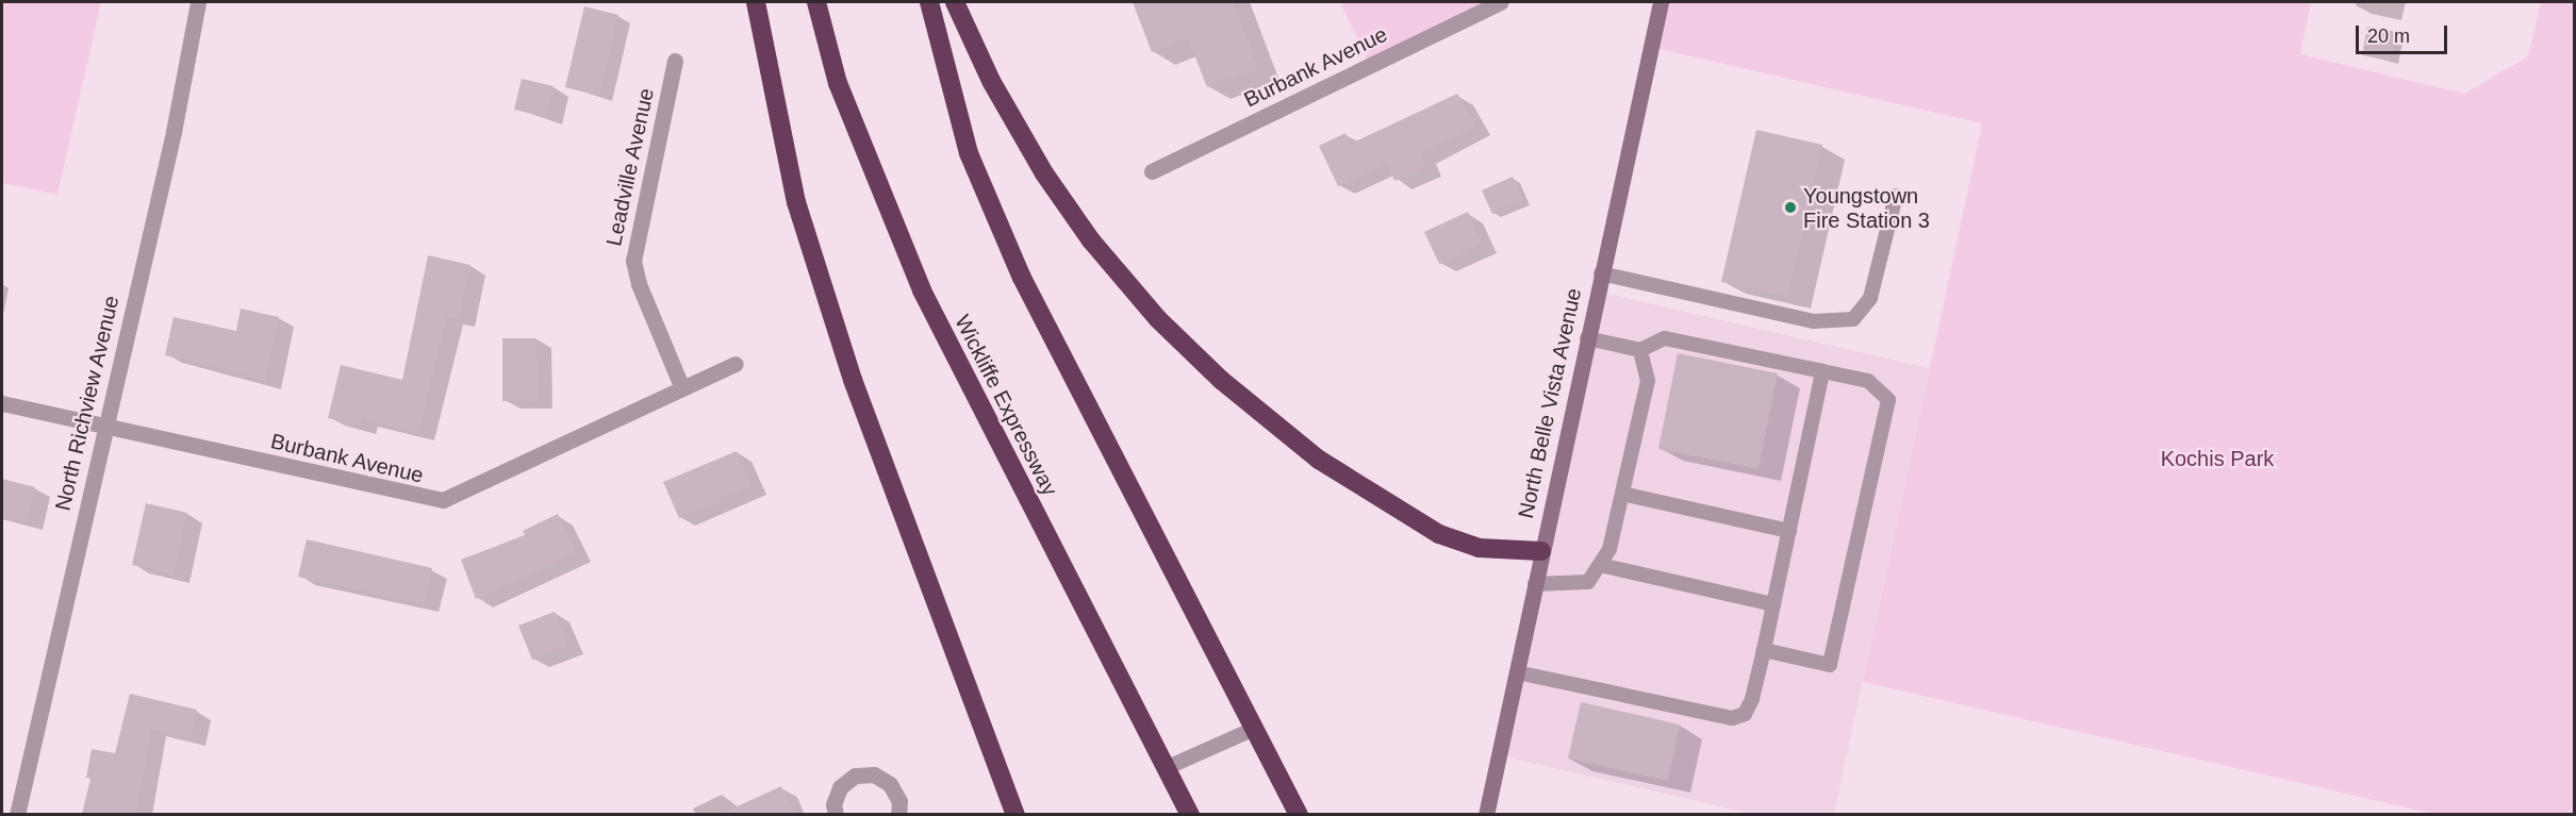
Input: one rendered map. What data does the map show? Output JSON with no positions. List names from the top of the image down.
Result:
{
  "streets": {
    "highway": ["Wickliffe Expressway"],
    "street": [
      "Burbank Avenue",
      "Leadville Avenue",
      "North Richview Avenue",
      "North Belle Vista Avenue"
    ]
  },
  "crossings": [
    ["Burbank Avenue", "Leadville Avenue"],
    ["Burbank Avenue", "North Richview Avenue"]
  ],
  "parks": ["Kochis Park"],
  "places": ["Youngstown Fire Station 3"],
  "scale_bar": "20 m"
}
